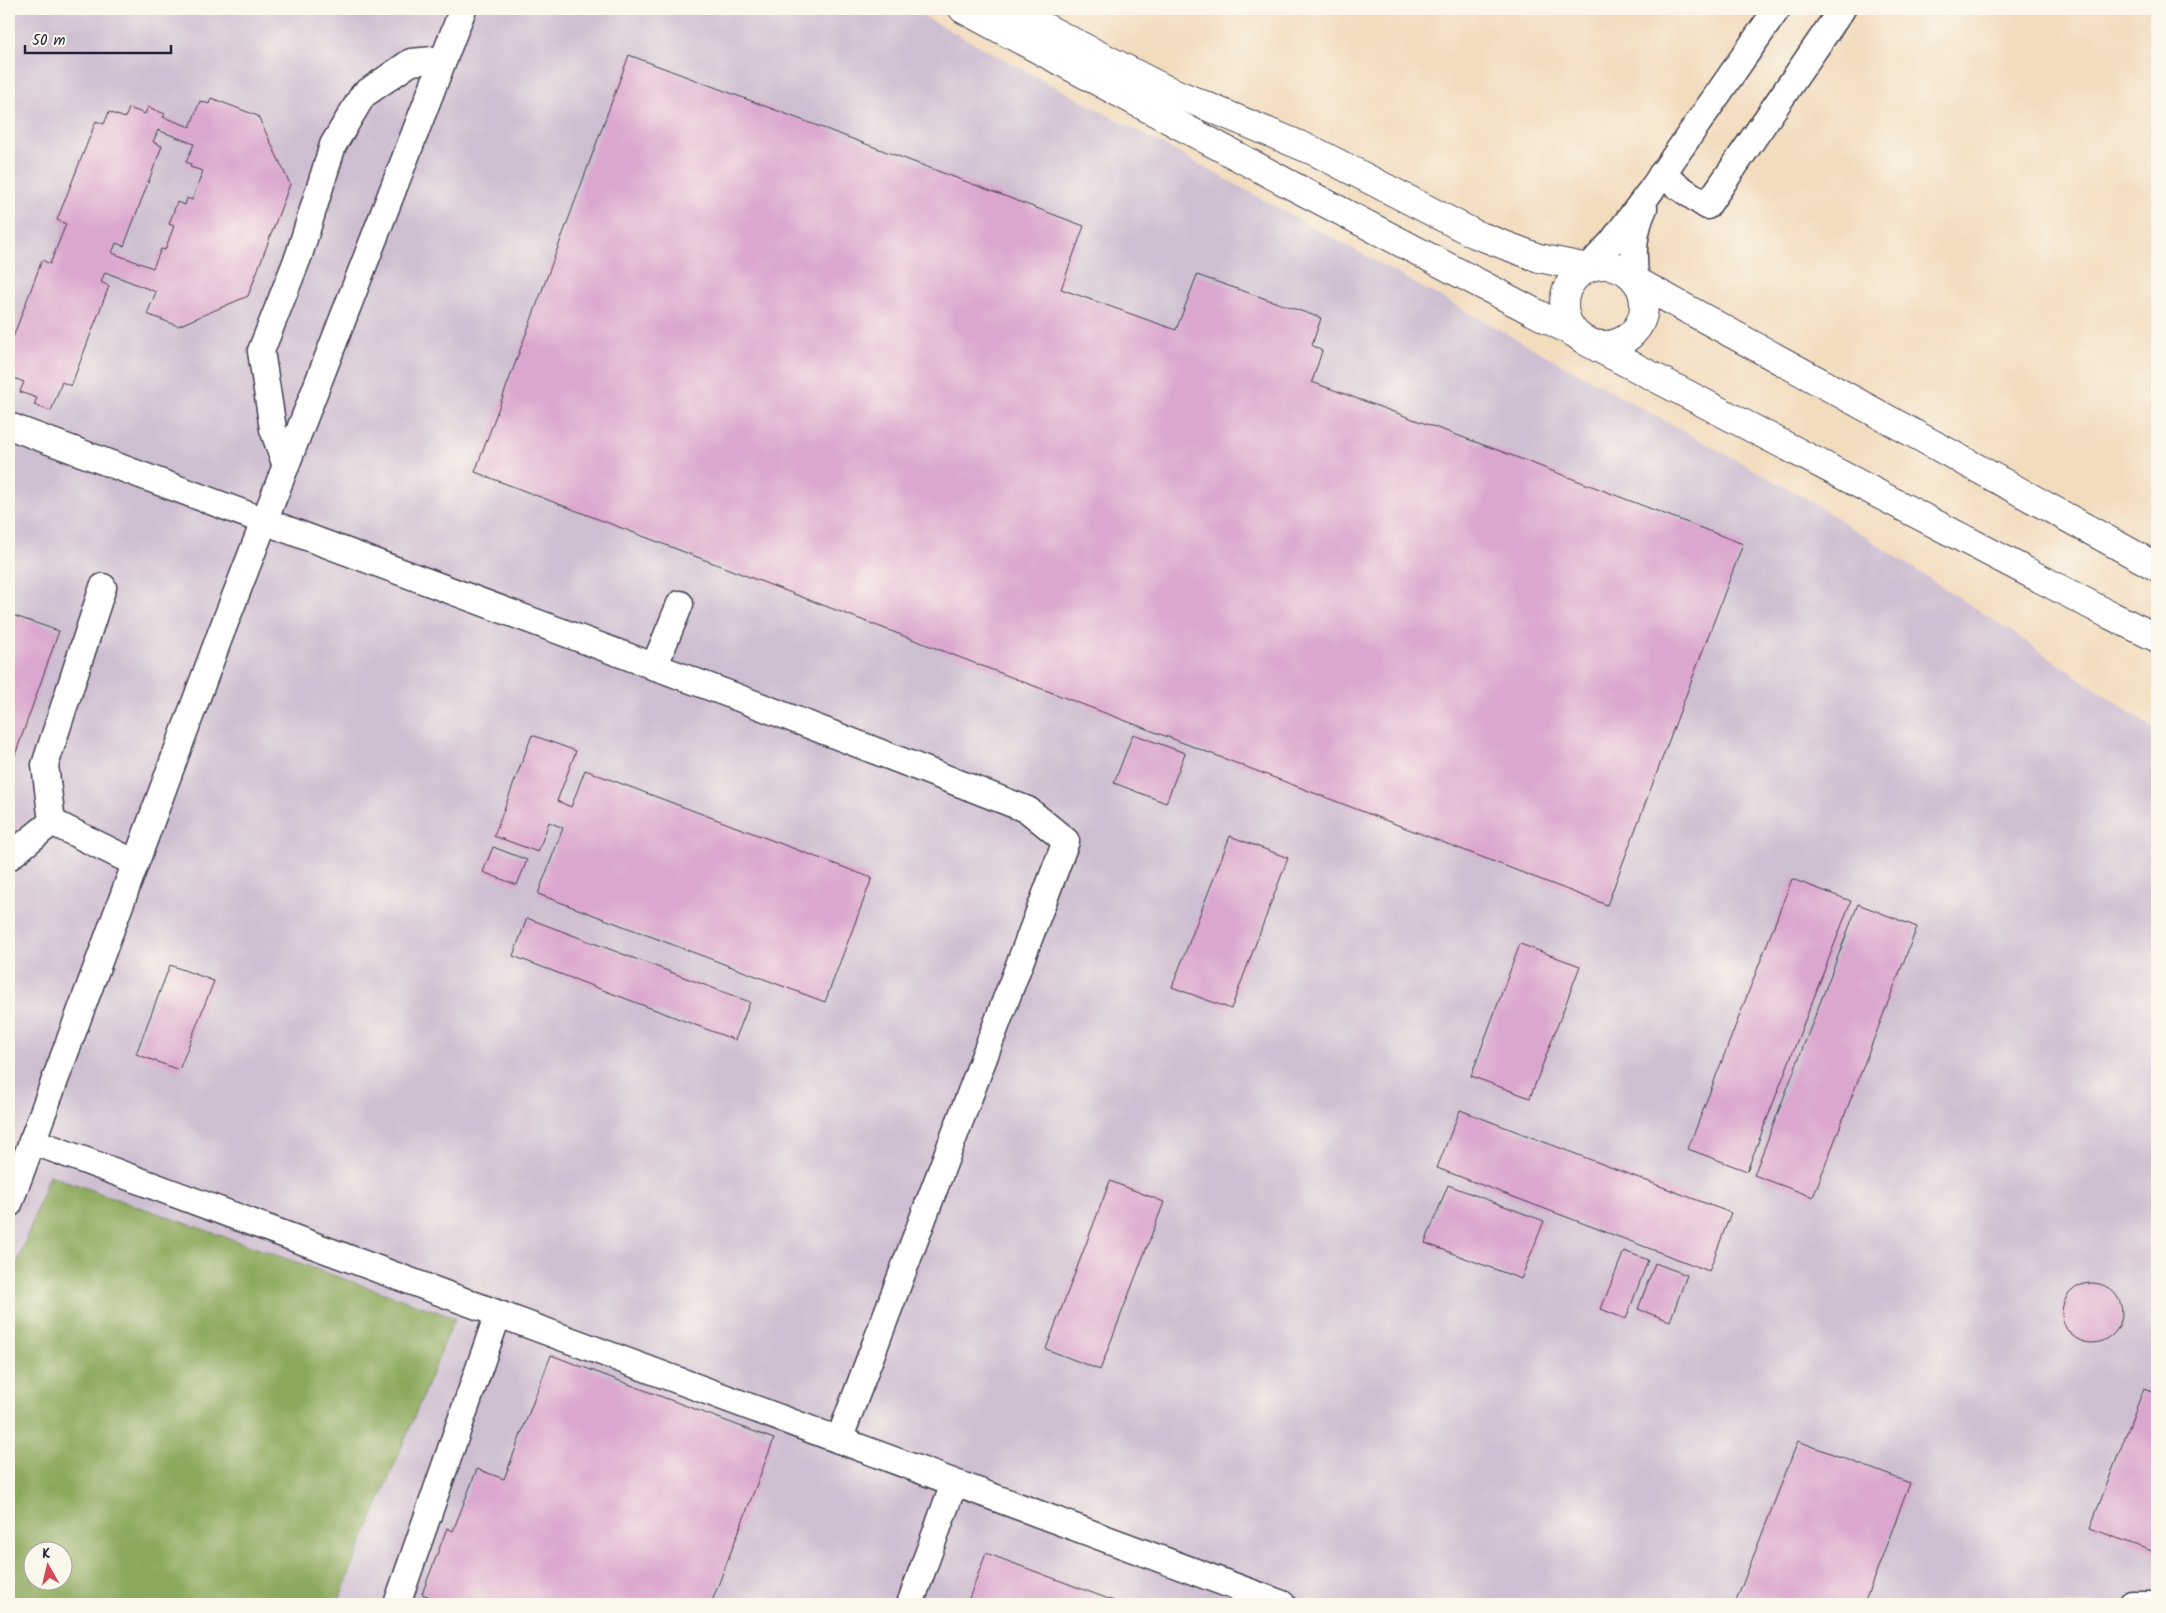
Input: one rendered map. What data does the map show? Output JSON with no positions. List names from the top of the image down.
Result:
{
  "scale_bar": "50 m",
  "north": "top"
}
